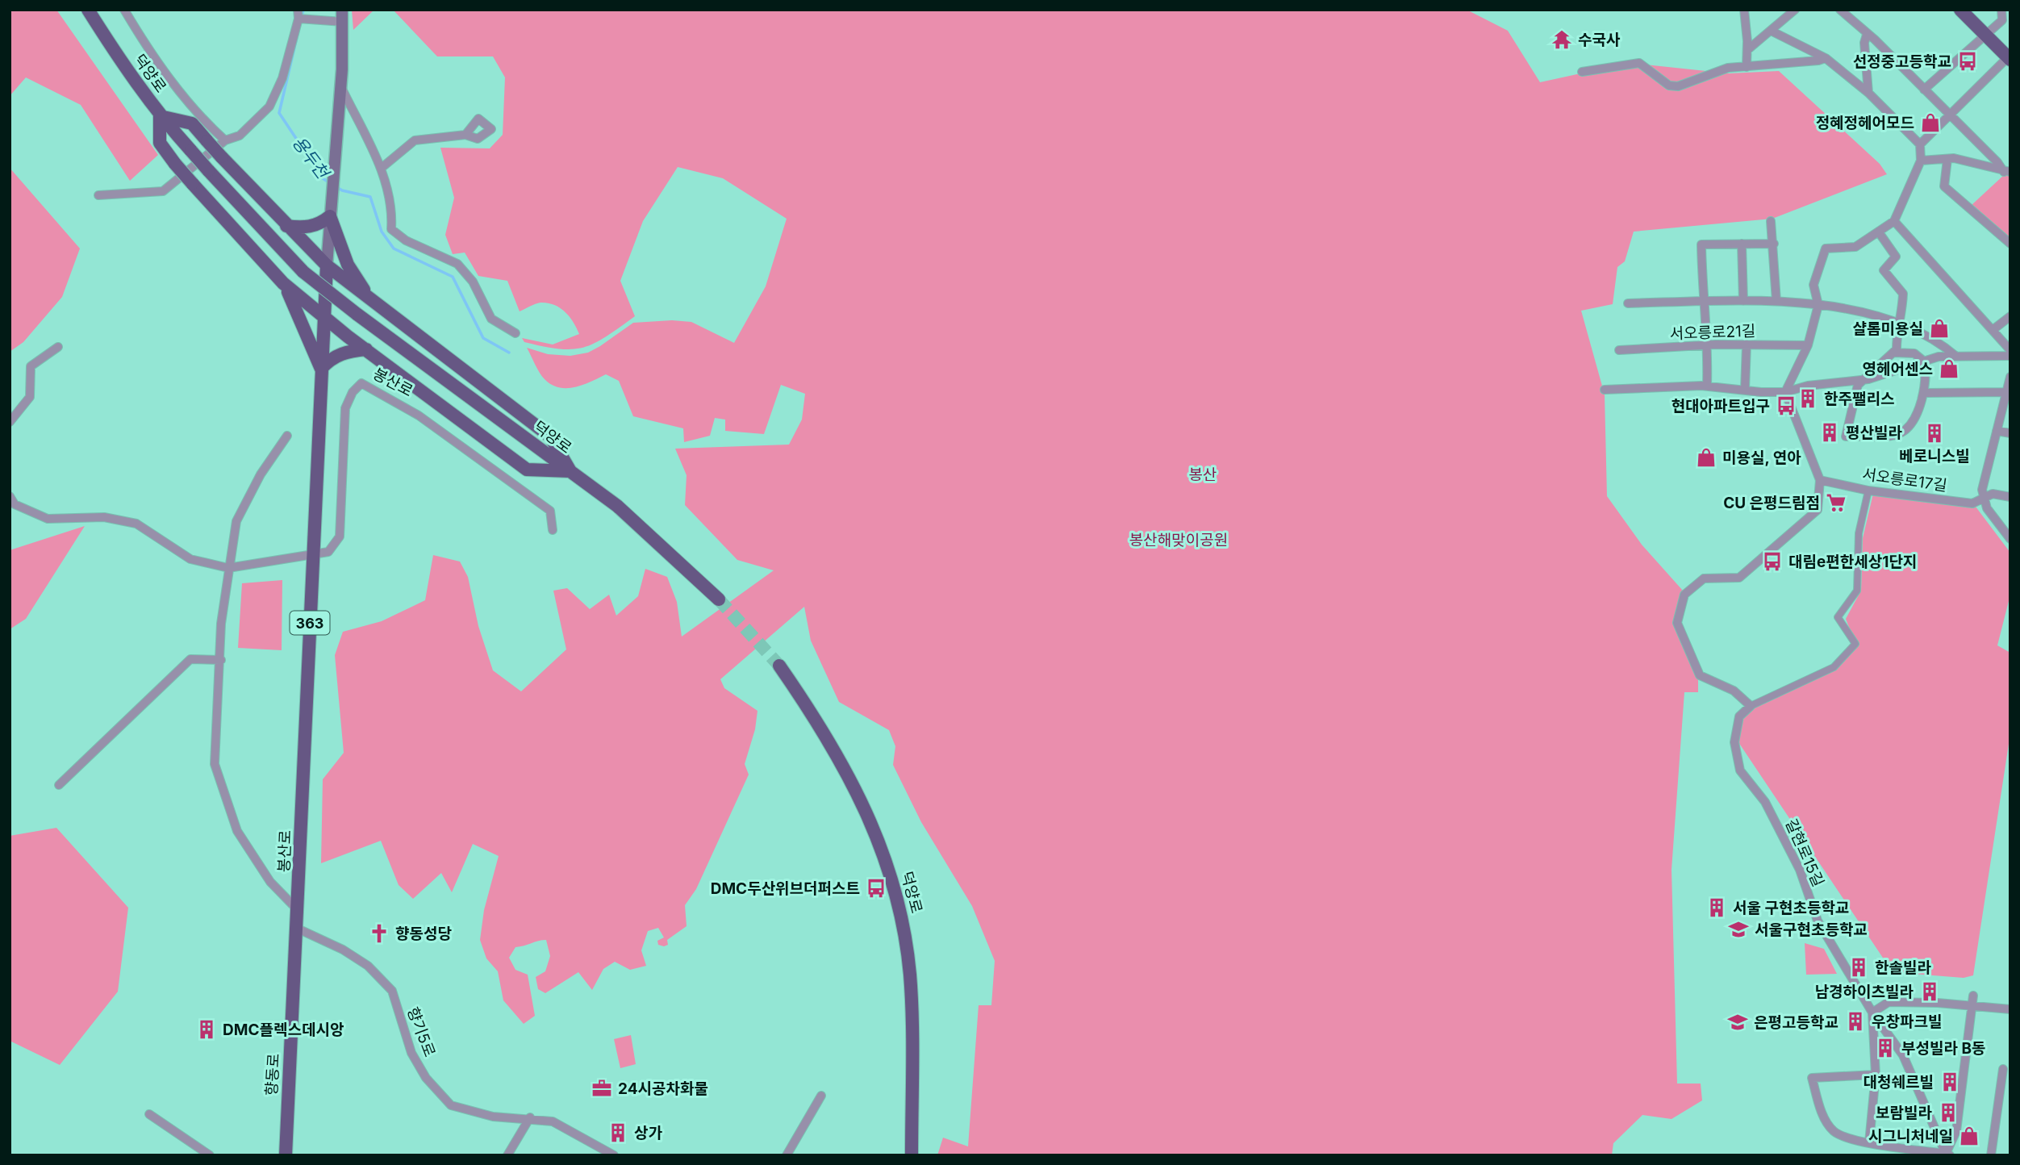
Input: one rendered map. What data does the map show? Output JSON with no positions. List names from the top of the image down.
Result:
{
  "streets": {
    "main road": [
      "덕양로",
      "봉산로",
      "363",
      "향동로"
    ],
    "street": [
      "서오릉로21길",
      "서오릉로17길",
      "갈현로15길",
      "향기5로"
    ]
  },
  "crossings": [
    ["봉산로", "363"],
    ["봉산로", "향기5로"],
    ["봉산로", "향동로"],
    ["향기5로", "향동로"]
  ],
  "water": ["용두천"],
  "parks": ["봉산", "봉산해맞이공원"],
  "places": {
    "temple": ["수국사"],
    "bus stop": [
      "선정중고등학교",
      "현대아파트입구",
      "대림e편한세상1단지",
      "DMC두산위브더퍼스트"
    ],
    "shop": [
      "정혜정헤어모드",
      "샬롬미용실",
      "영헤어센스",
      "미용실, 연아",
      "시그니처네일"
    ],
    "building": [
      "한주팰리스",
      "평산빌라",
      "베로니스빌",
      "서울 구현초등학교",
      "한솔빌라",
      "남경하이츠빌라",
      "우창파크빌",
      "DMC플렉스데시앙",
      "부성빌라 B동",
      "대청쉐르빌",
      "보람빌라",
      "상가"
    ],
    "supermarket": ["CU 은평드림점"],
    "school or university": ["서울구현초등학교", "은평고등학교"],
    "church": ["향동성당"],
    "office": ["24시공차화물"]
  }
}
